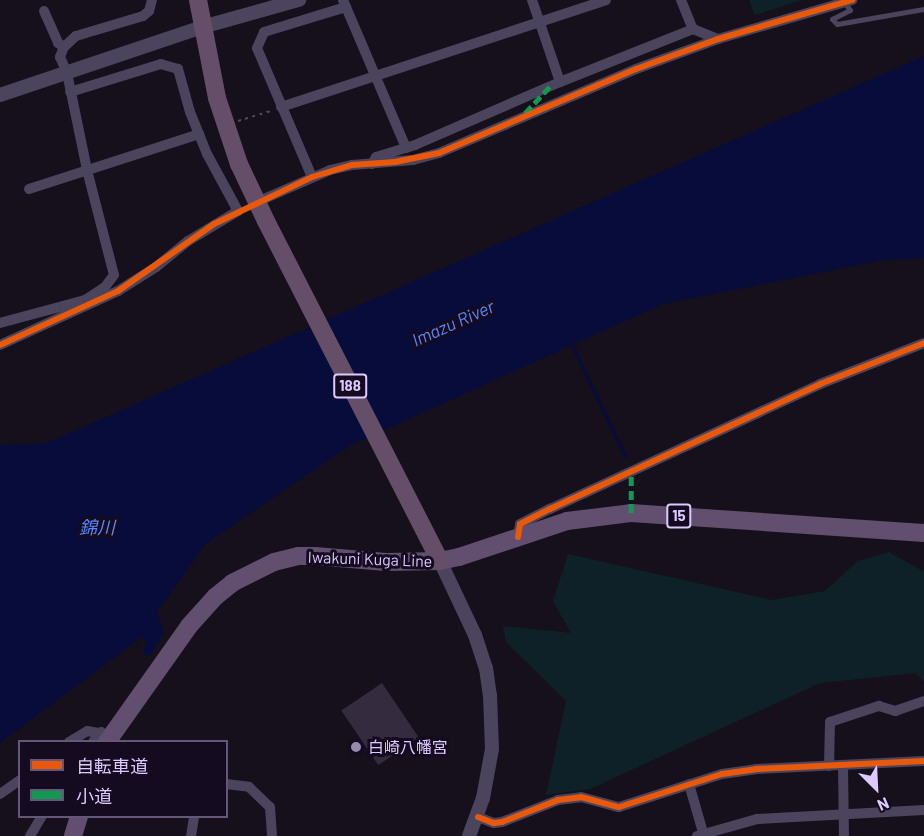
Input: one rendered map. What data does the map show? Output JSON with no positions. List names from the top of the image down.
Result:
{
  "streets": {
    "highway": ["188"],
    "main road": ["15", "Iwakuni Kuga Line"]
  },
  "crossings": [
    ["188", "Iwakuni Kuga Line"]
  ],
  "water": ["Imazu River", "錦川"],
  "places": ["白崎八幡宮"],
  "legend": ["自転車道", "小道"],
  "north": "bottom right"
}
